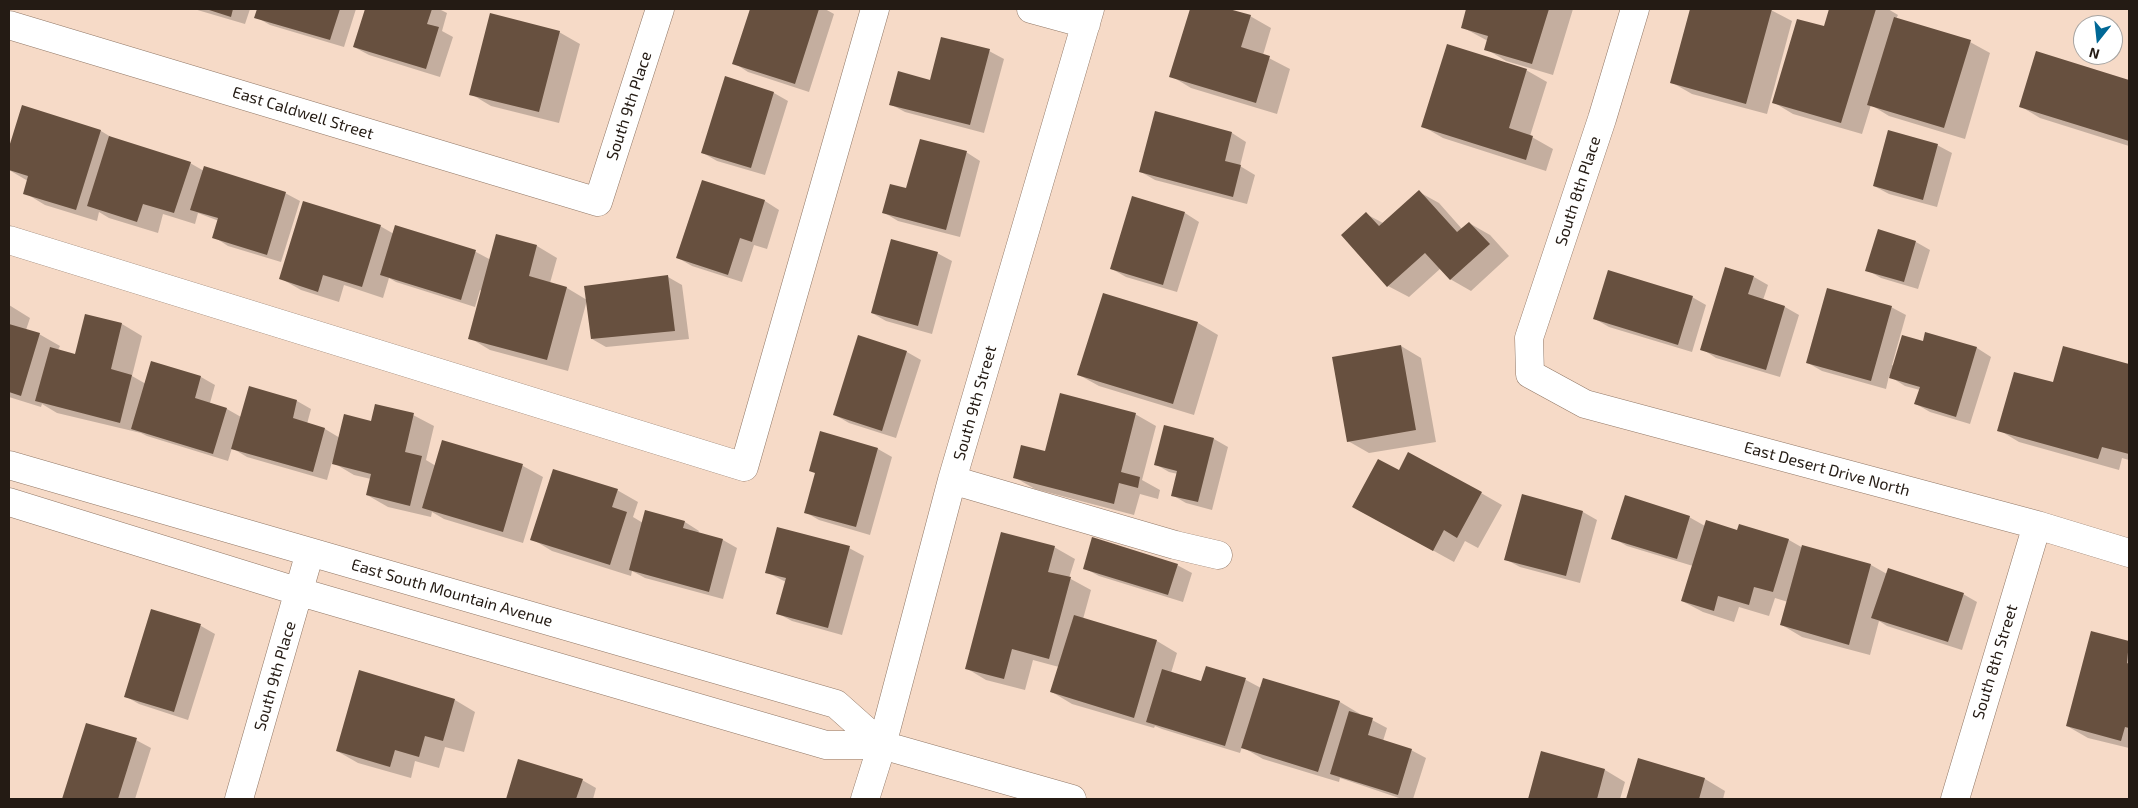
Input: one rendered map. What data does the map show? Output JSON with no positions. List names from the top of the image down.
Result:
{
  "streets": {
    "street": [
      "South 9th Place",
      "East Caldwell Street",
      "South 8th Place",
      "South 9th Street",
      "East Desert Drive North",
      "East South Mountain Avenue",
      "South 8th Street"
    ]
  },
  "crossings": [
    ["South 9th Place", "East Caldwell Street"],
    ["South 9th Place", "East South Mountain Avenue"],
    ["South 8th Place", "East Desert Drive North"],
    ["South 9th Street", "East South Mountain Avenue"],
    ["East Desert Drive North", "South 8th Street"]
  ],
  "north": "bottom"
}
